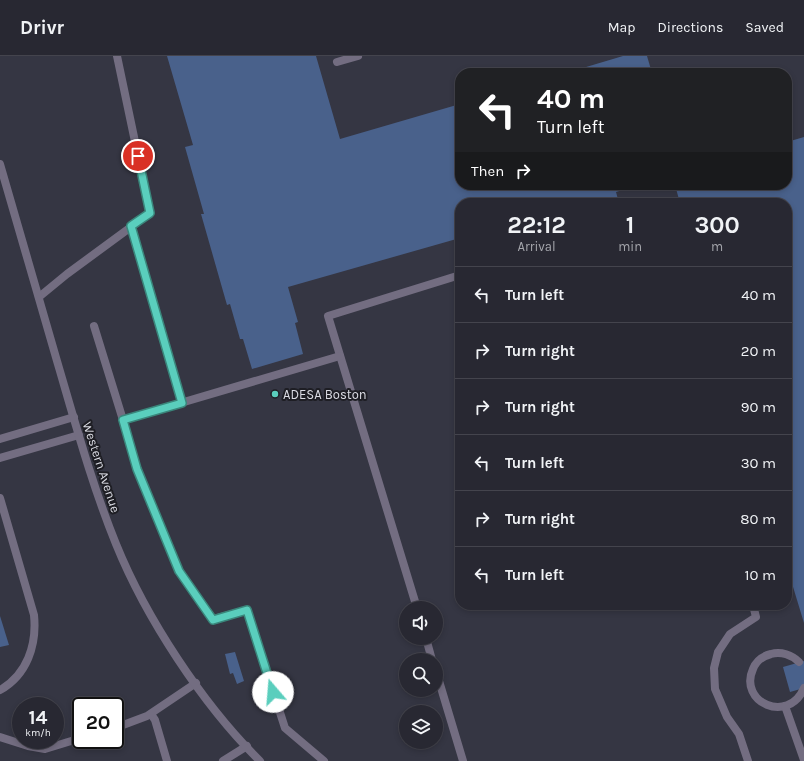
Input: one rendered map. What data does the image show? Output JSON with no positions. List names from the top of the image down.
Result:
{
  "streets": {
    "street": ["Western Avenue"]
  },
  "places": ["ADESA Boston"],
  "page": {
    "header": "Drivr",
    "nav": ["Map", "Directions", "Saved"],
    "turn": ["40 m", "Turn left"],
    "then": "Then",
    "eta": [
      "22:12",
      "Arrival",
      "1",
      "min",
      "300",
      "m"
    ],
    "list": [
      {
        "name": "Turn left",
        "value": "40 m"
      },
      {
        "name": "Turn right",
        "value": "20 m"
      },
      {
        "name": "Turn right",
        "value": "90 m"
      },
      {
        "name": "Turn left",
        "value": "30 m"
      },
      {
        "name": "Turn right",
        "value": "80 m"
      },
      {
        "name": "Turn left",
        "value": "10 m"
      }
    ],
    "speed": "14 km/h",
    "limit": "20"
  }
}
